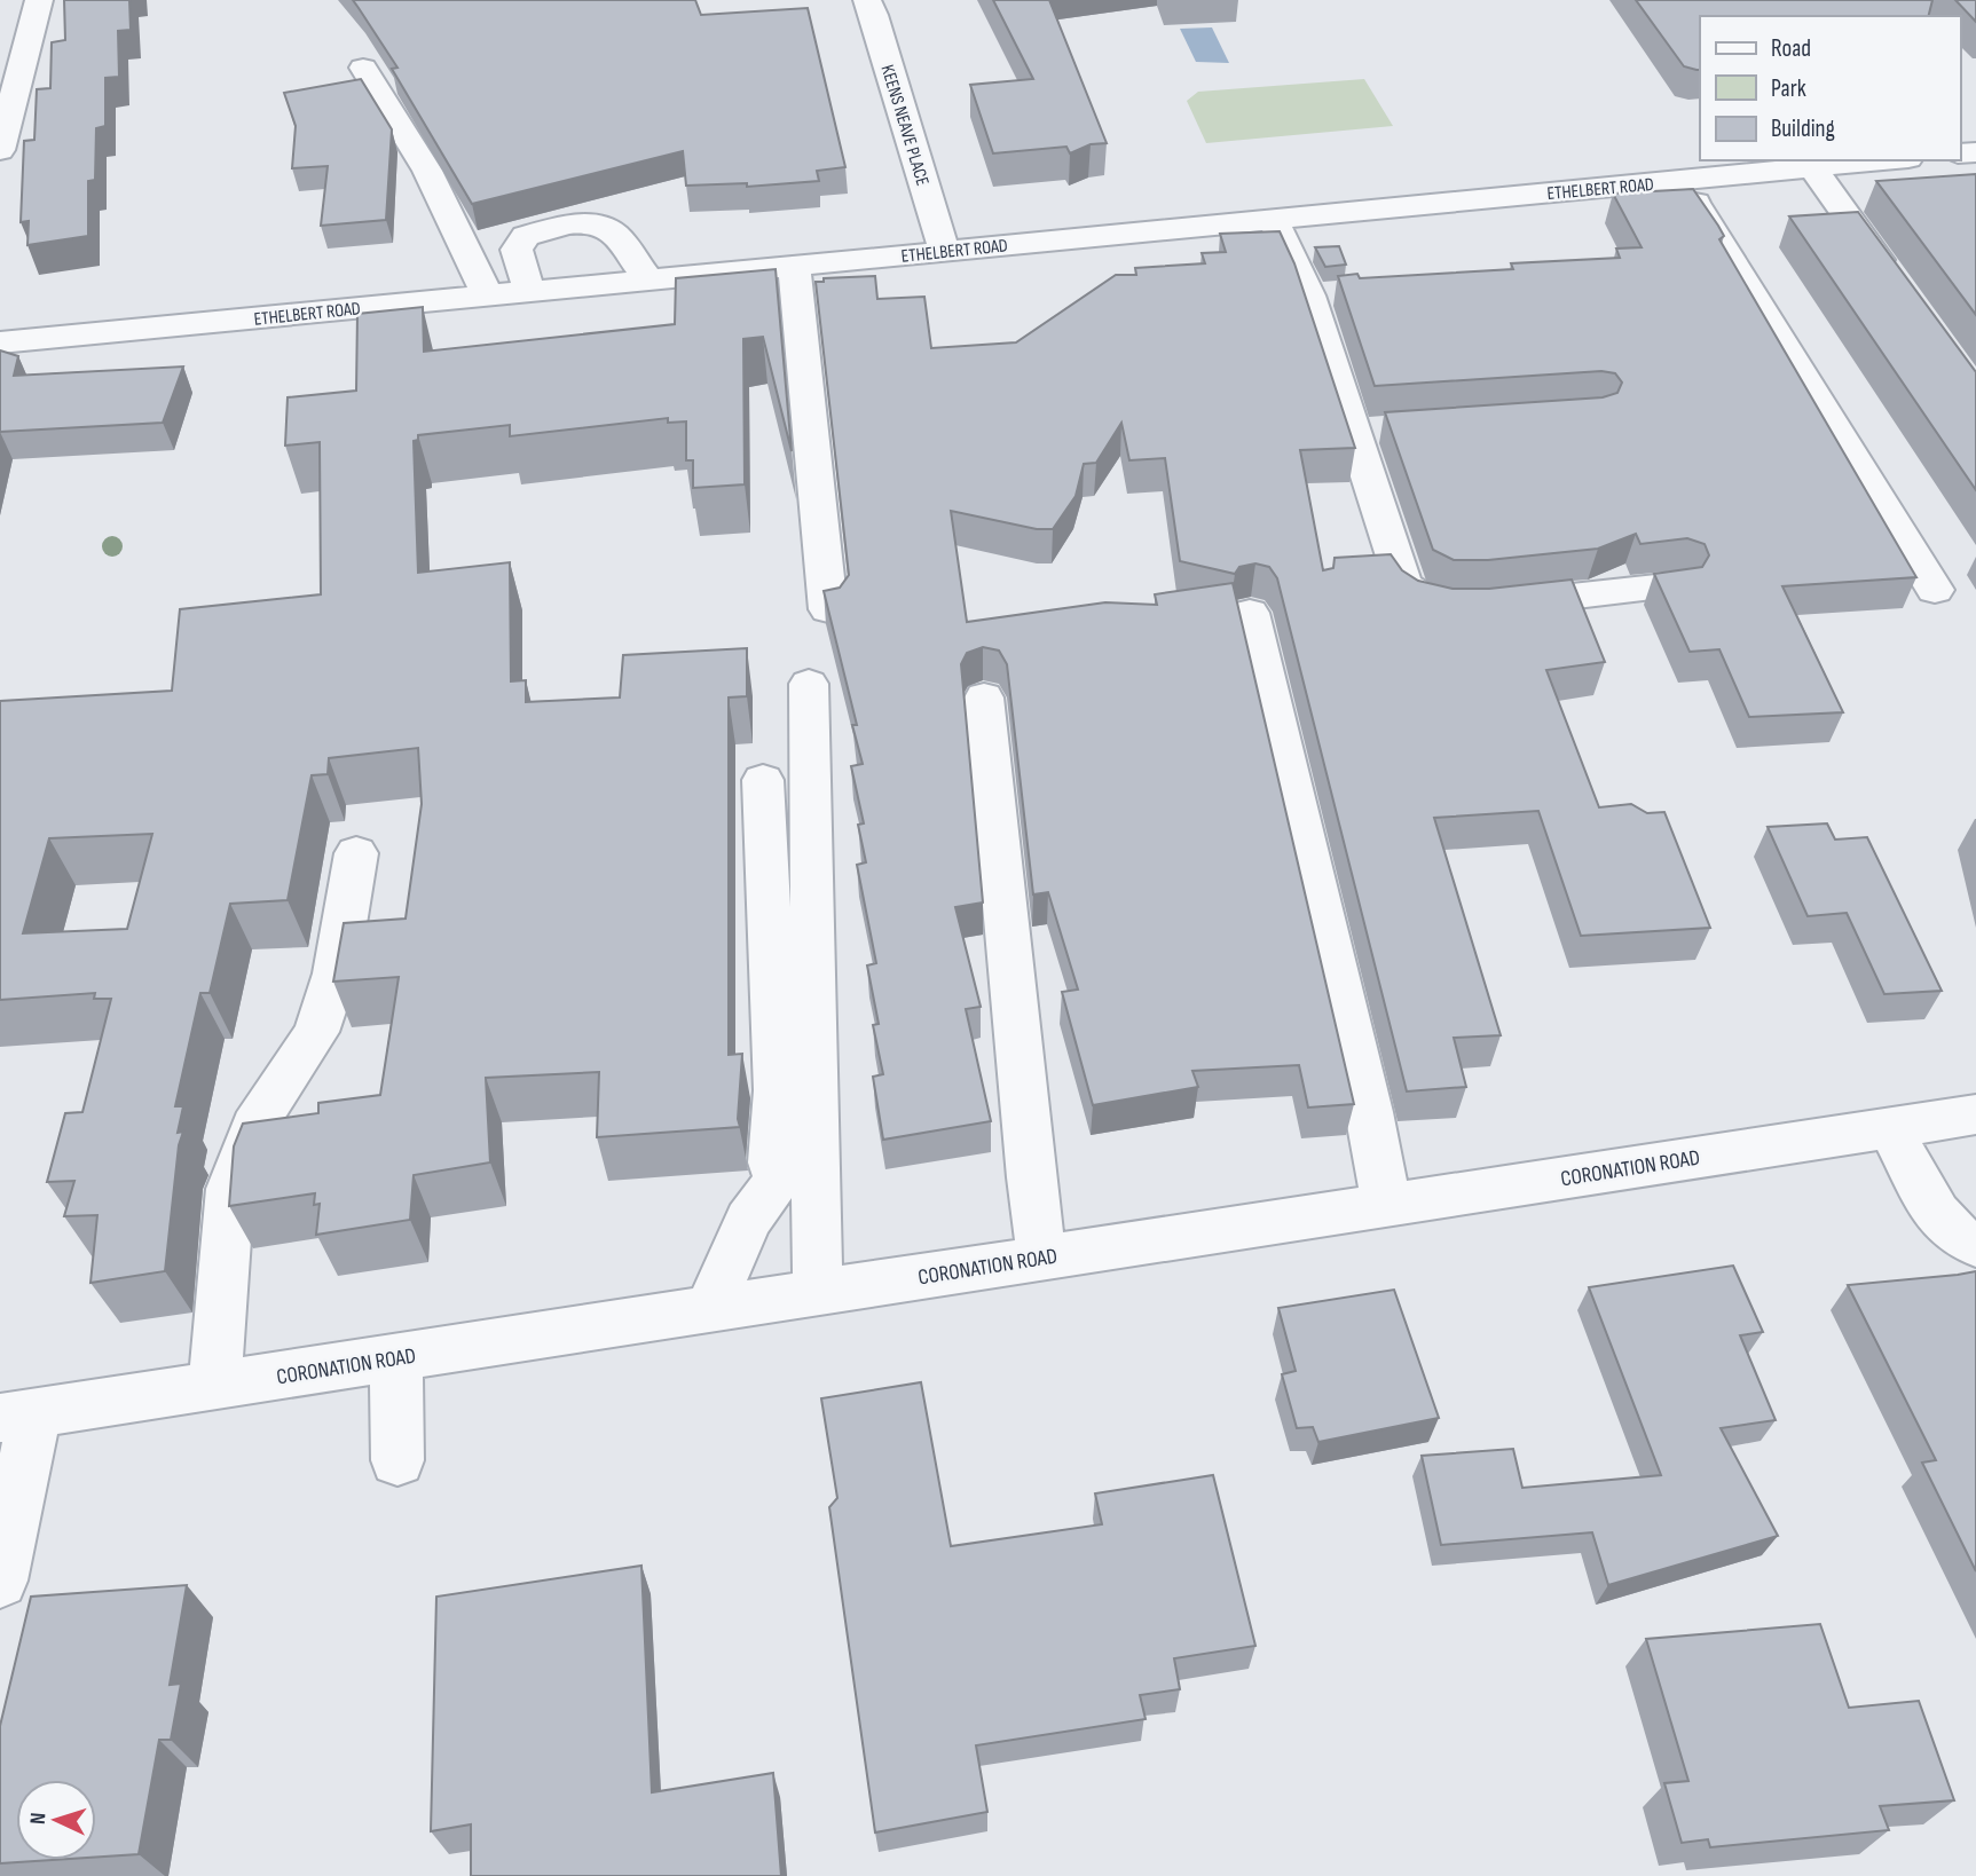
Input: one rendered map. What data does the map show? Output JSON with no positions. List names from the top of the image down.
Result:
{
  "streets": {
    "street": ["KEENS NEAVE PLACE", "ETHELBERT ROAD", "CORONATION ROAD"]
  },
  "crossings": [
    ["KEENS NEAVE PLACE", "ETHELBERT ROAD"]
  ],
  "legend": ["Road", "Park", "Building"],
  "north": "left"
}
